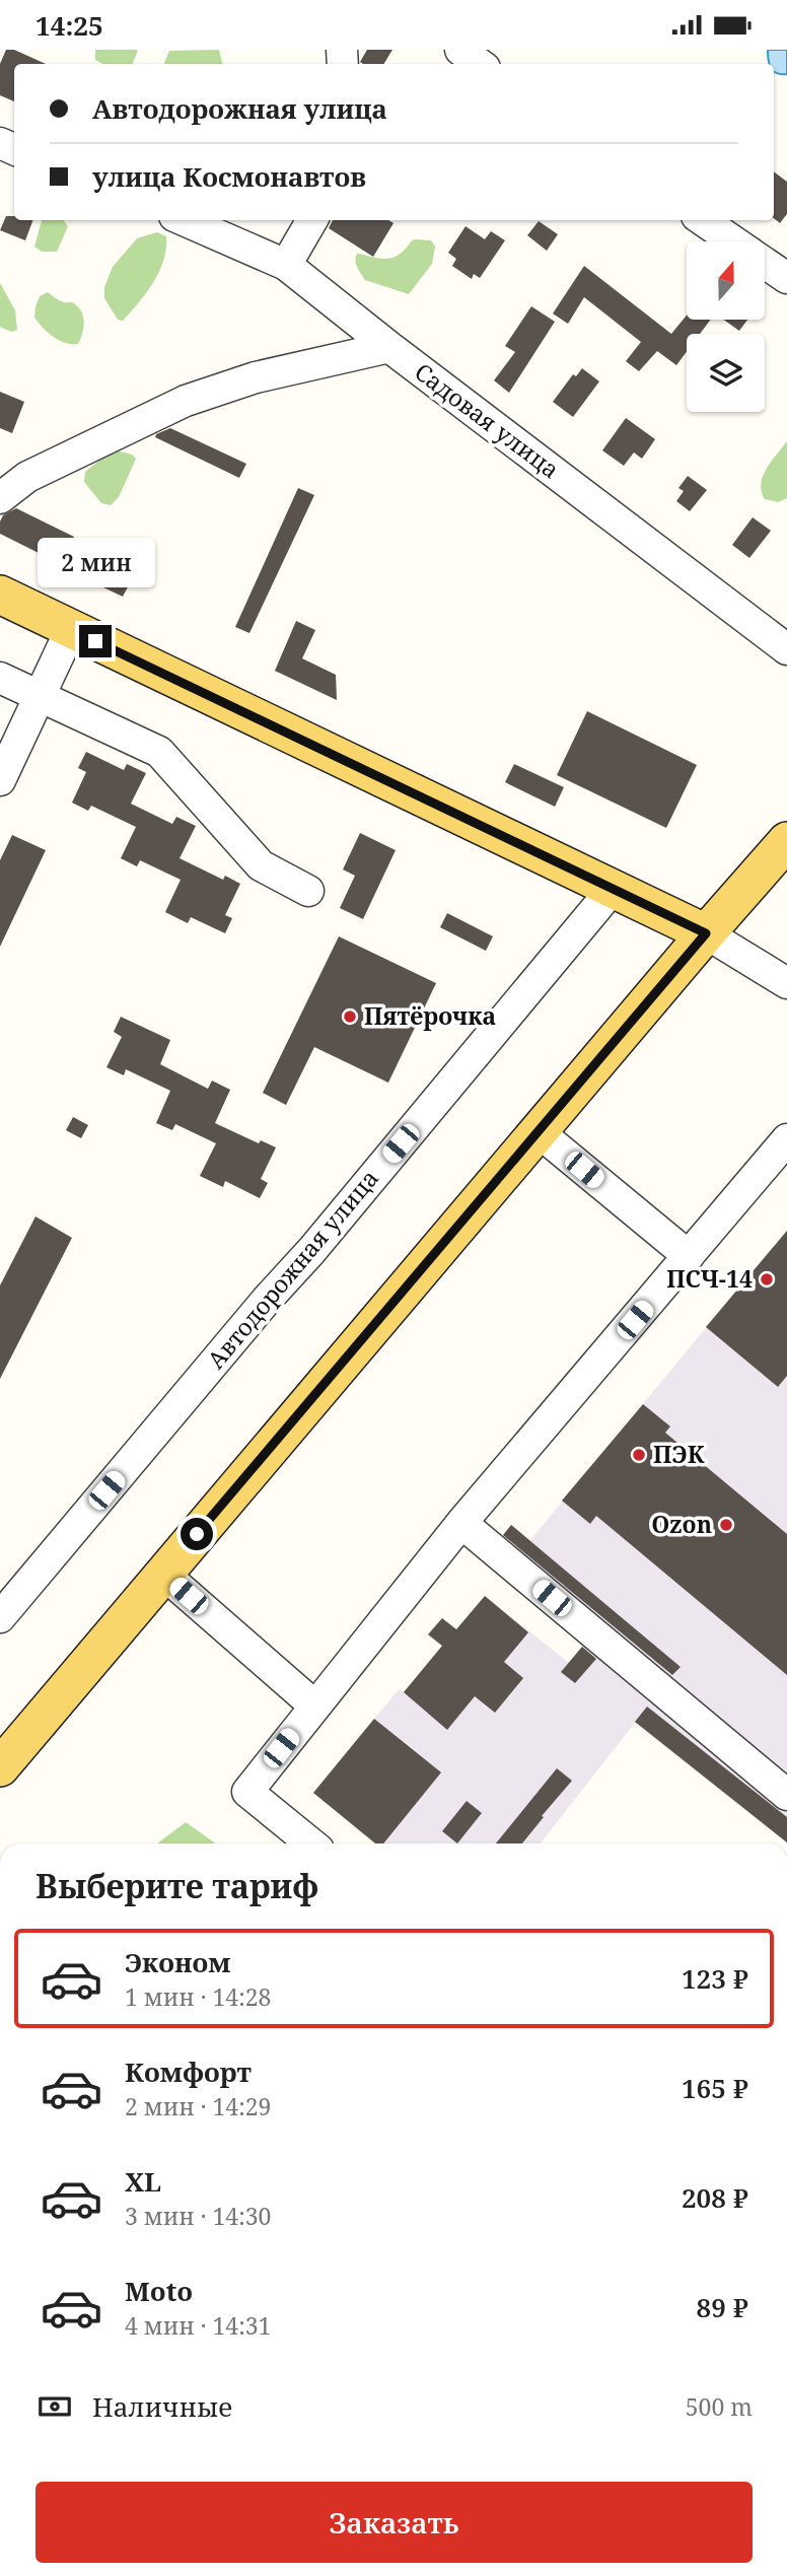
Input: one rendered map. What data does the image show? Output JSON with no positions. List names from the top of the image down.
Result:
{
  "streets": {
    "street": ["Садовая улица", "Автодорожная улица"]
  },
  "places": [
    "Пятёрочка",
    "ПСЧ-14",
    "ПЭК",
    "Ozon"
  ],
  "north": "top",
  "page": {
    "status": "14:25",
    "banner": ["Автодорожная улица", "улица Космонавтов"],
    "bubble": "2 мин",
    "heading": "Выберите тариф",
    "list": [
      {
        "name": "Эконом",
        "note": "1 мин · 14:28",
        "value": "123 ₽"
      },
      {
        "name": "Комфорт",
        "note": "2 мин · 14:29",
        "value": "165 ₽"
      },
      {
        "name": "XL",
        "note": "3 мин · 14:30",
        "value": "208 ₽"
      },
      {
        "name": "Moto",
        "note": "4 мин · 14:31",
        "value": "89 ₽"
      }
    ],
    "pay": ["Наличные", "500 m"],
    "buttons": "Заказать"
  }
}
